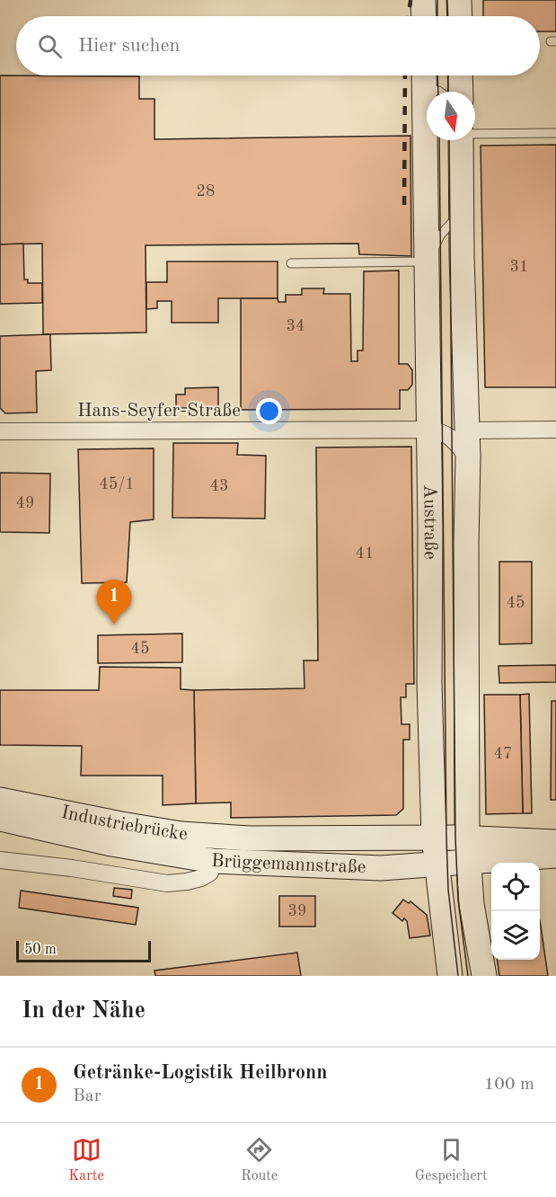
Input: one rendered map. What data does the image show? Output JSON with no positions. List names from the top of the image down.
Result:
{
  "streets": {
    "main road": ["Austraße", "Industriebrücke", "Brüggemannstraße"],
    "street": ["Hans-Seyfer-Straße"]
  },
  "crossings": [
    ["Hans-Seyfer-Straße", "Austraße"],
    ["Austraße", "Brüggemannstraße"],
    ["Industriebrücke", "Brüggemannstraße"]
  ],
  "house_numbers": [
    "28",
    "31",
    "34",
    "45/1",
    "43",
    "49",
    "41",
    "45",
    "45",
    "47",
    "39"
  ],
  "scale_bar": "50 m",
  "north": "bottom",
  "page": {
    "search": "Hier suchen",
    "pins": "1",
    "scale": "50 m",
    "heading": "In der Nähe",
    "list": [
      {
        "mark": "1",
        "name": "Getränke-Logistik Heilbronn",
        "note": "Bar",
        "value": "100 m"
      }
    ],
    "nav": ["Karte", "Route", "Gespeichert"]
  }
}
